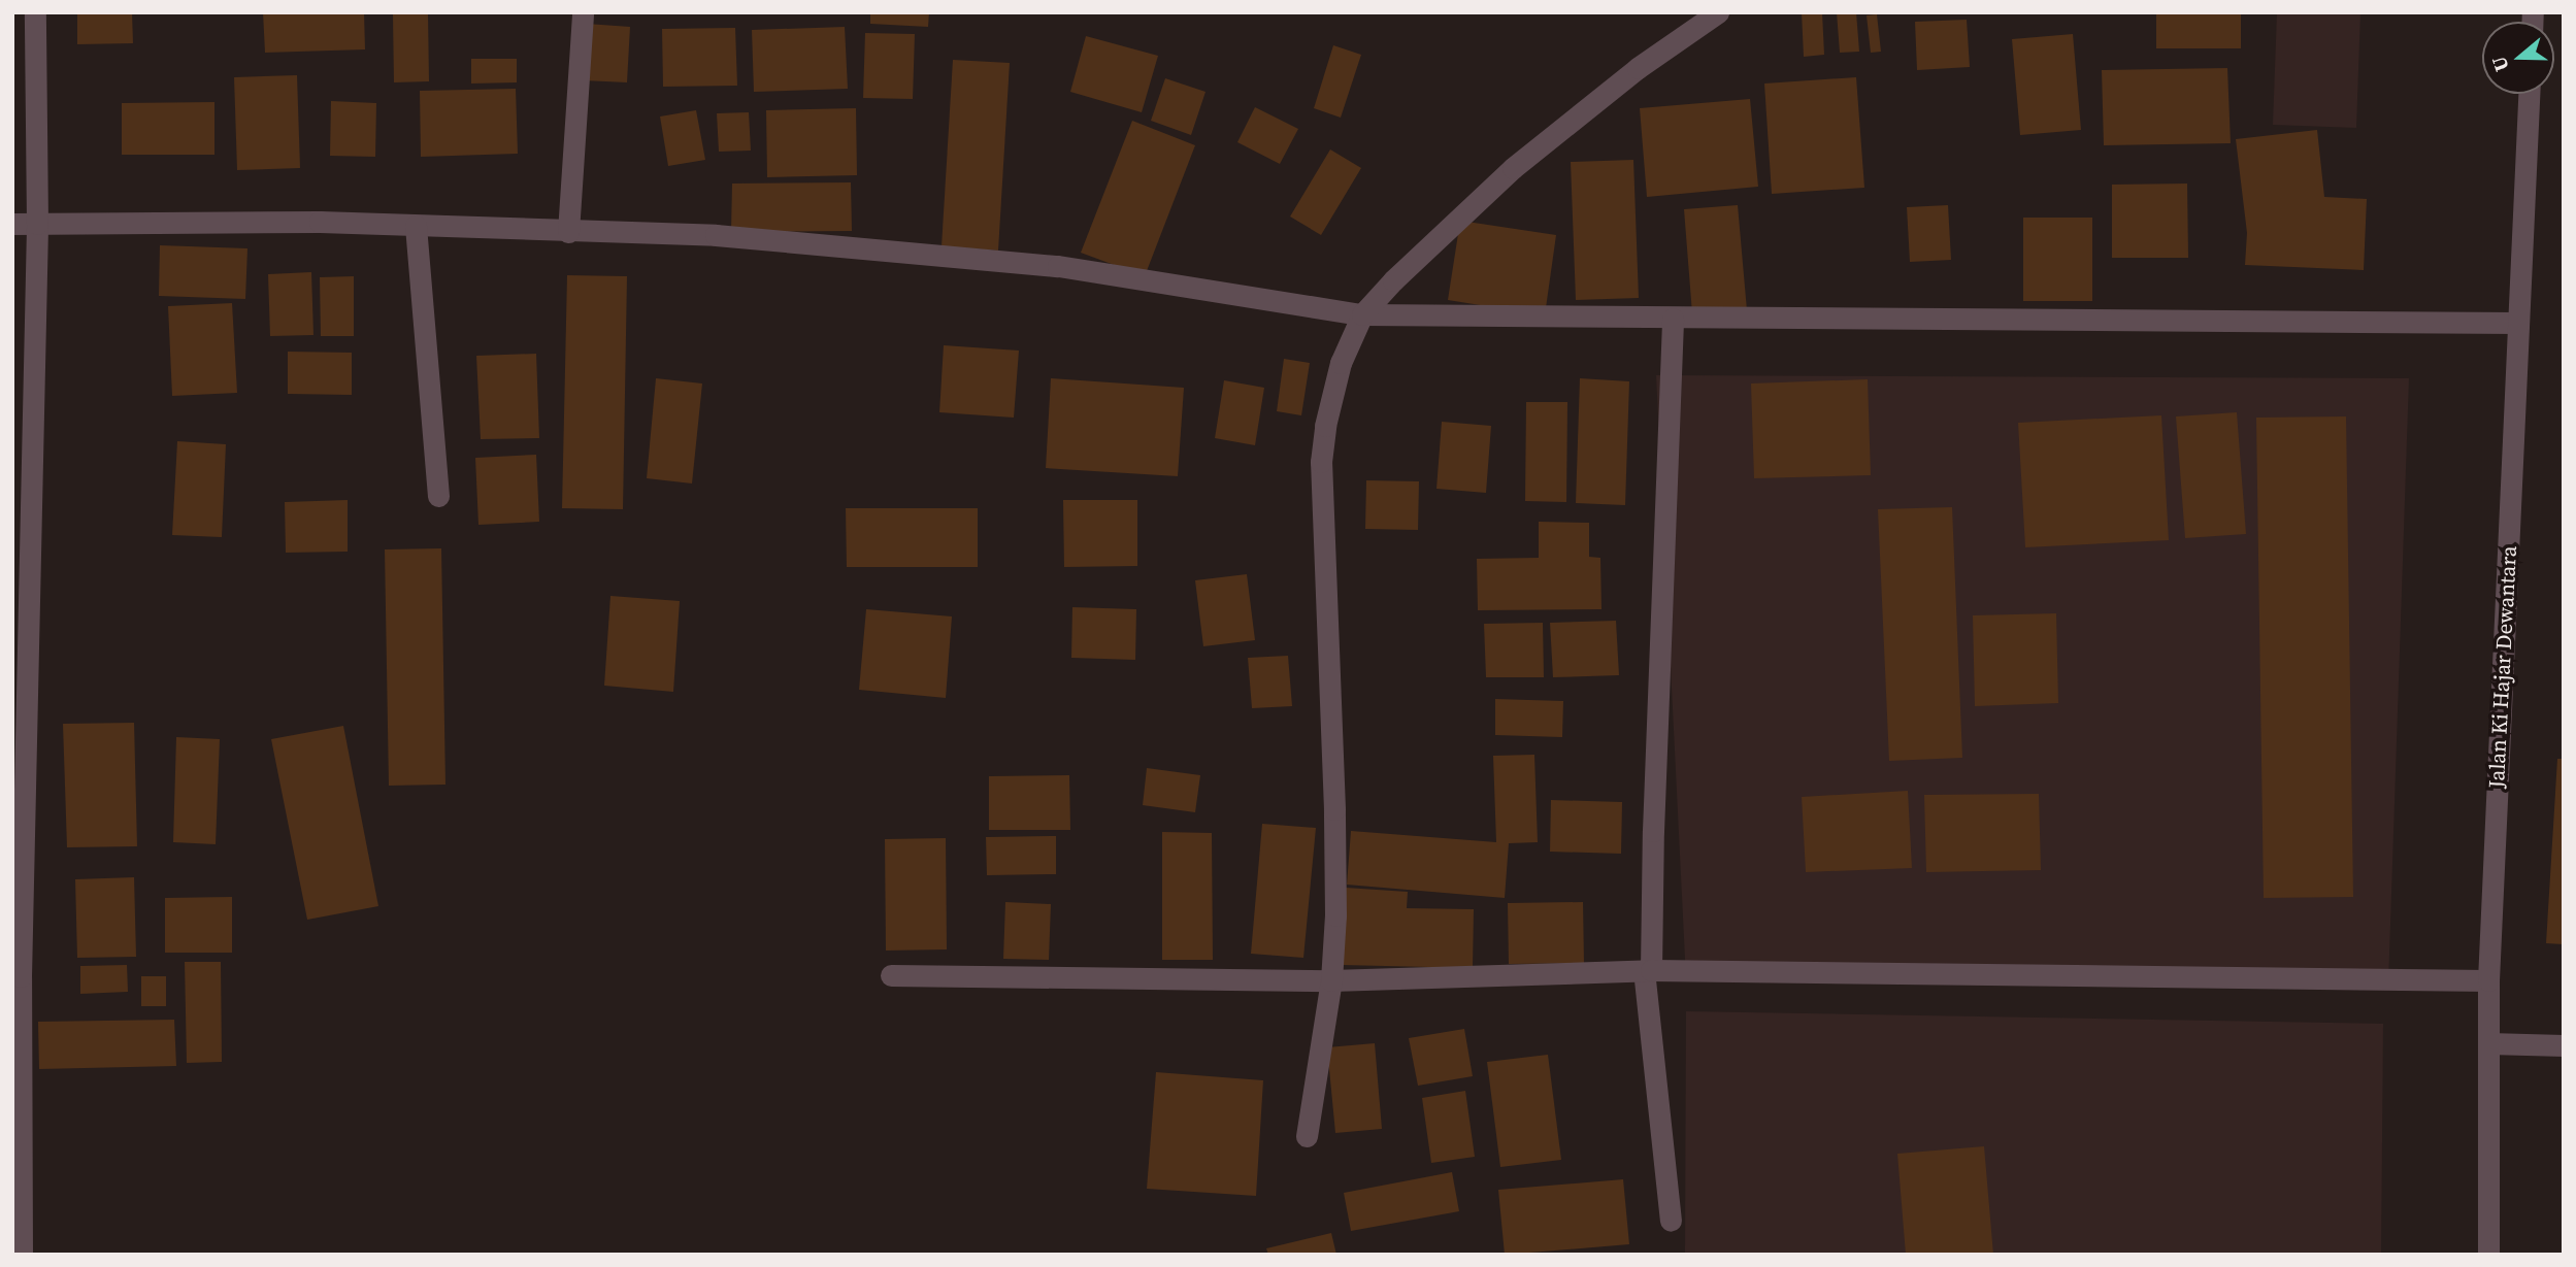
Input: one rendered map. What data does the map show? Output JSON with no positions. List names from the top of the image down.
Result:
{
  "streets": {
    "street": ["Jalan Ki Hajar Dewantara"]
  },
  "north": "left"
}
